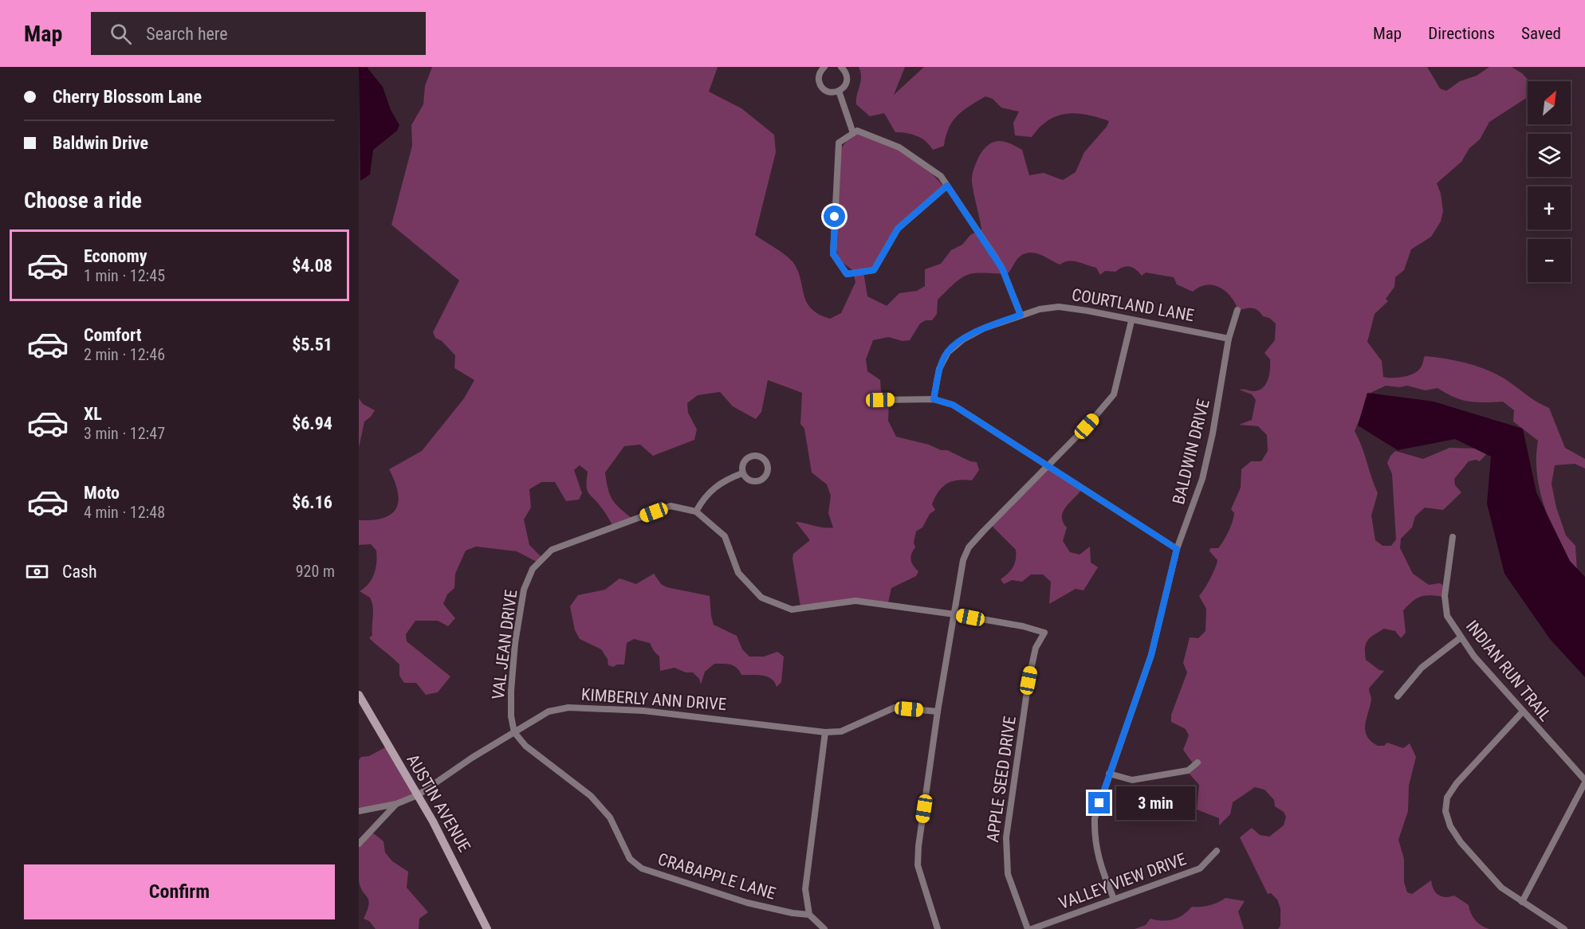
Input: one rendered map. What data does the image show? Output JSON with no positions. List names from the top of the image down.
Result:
{
  "streets": {
    "street": [
      "COURTLAND LANE",
      "BALDWIN DRIVE",
      "VAL JEAN DRIVE",
      "INDIAN RUN TRAIL",
      "KIMBERLY ANN DRIVE",
      "APPLE SEED DRIVE",
      "AUSTIN AVENUE",
      "CRABAPPLE LANE",
      "VALLEY VIEW DRIVE"
    ]
  },
  "crossings": [
    ["COURTLAND LANE", "BALDWIN DRIVE"],
    ["BALDWIN DRIVE", "VALLEY VIEW DRIVE"],
    ["VAL JEAN DRIVE", "KIMBERLY ANN DRIVE"],
    ["VAL JEAN DRIVE", "APPLE SEED DRIVE"],
    ["VAL JEAN DRIVE", "CRABAPPLE LANE"],
    ["KIMBERLY ANN DRIVE", "AUSTIN AVENUE"],
    ["KIMBERLY ANN DRIVE", "CRABAPPLE LANE"]
  ],
  "north": "top right",
  "page": {
    "header": "Map",
    "search": "Search here",
    "nav": ["Map", "Directions", "Saved"],
    "banner": ["Cherry Blossom Lane", "Baldwin Drive"],
    "map_buttons": ["+", "−"],
    "heading": "Choose a ride",
    "list": [
      {
        "name": "Economy",
        "note": "1 min · 12:45",
        "value": "$4.08"
      },
      {
        "name": "Comfort",
        "note": "2 min · 12:46",
        "value": "$5.51"
      },
      {
        "name": "XL",
        "note": "3 min · 12:47",
        "value": "$6.94"
      },
      {
        "name": "Moto",
        "note": "4 min · 12:48",
        "value": "$6.16"
      }
    ],
    "pay": ["Cash", "920 m"],
    "bubble": "3 min",
    "buttons": "Confirm"
  }
}
